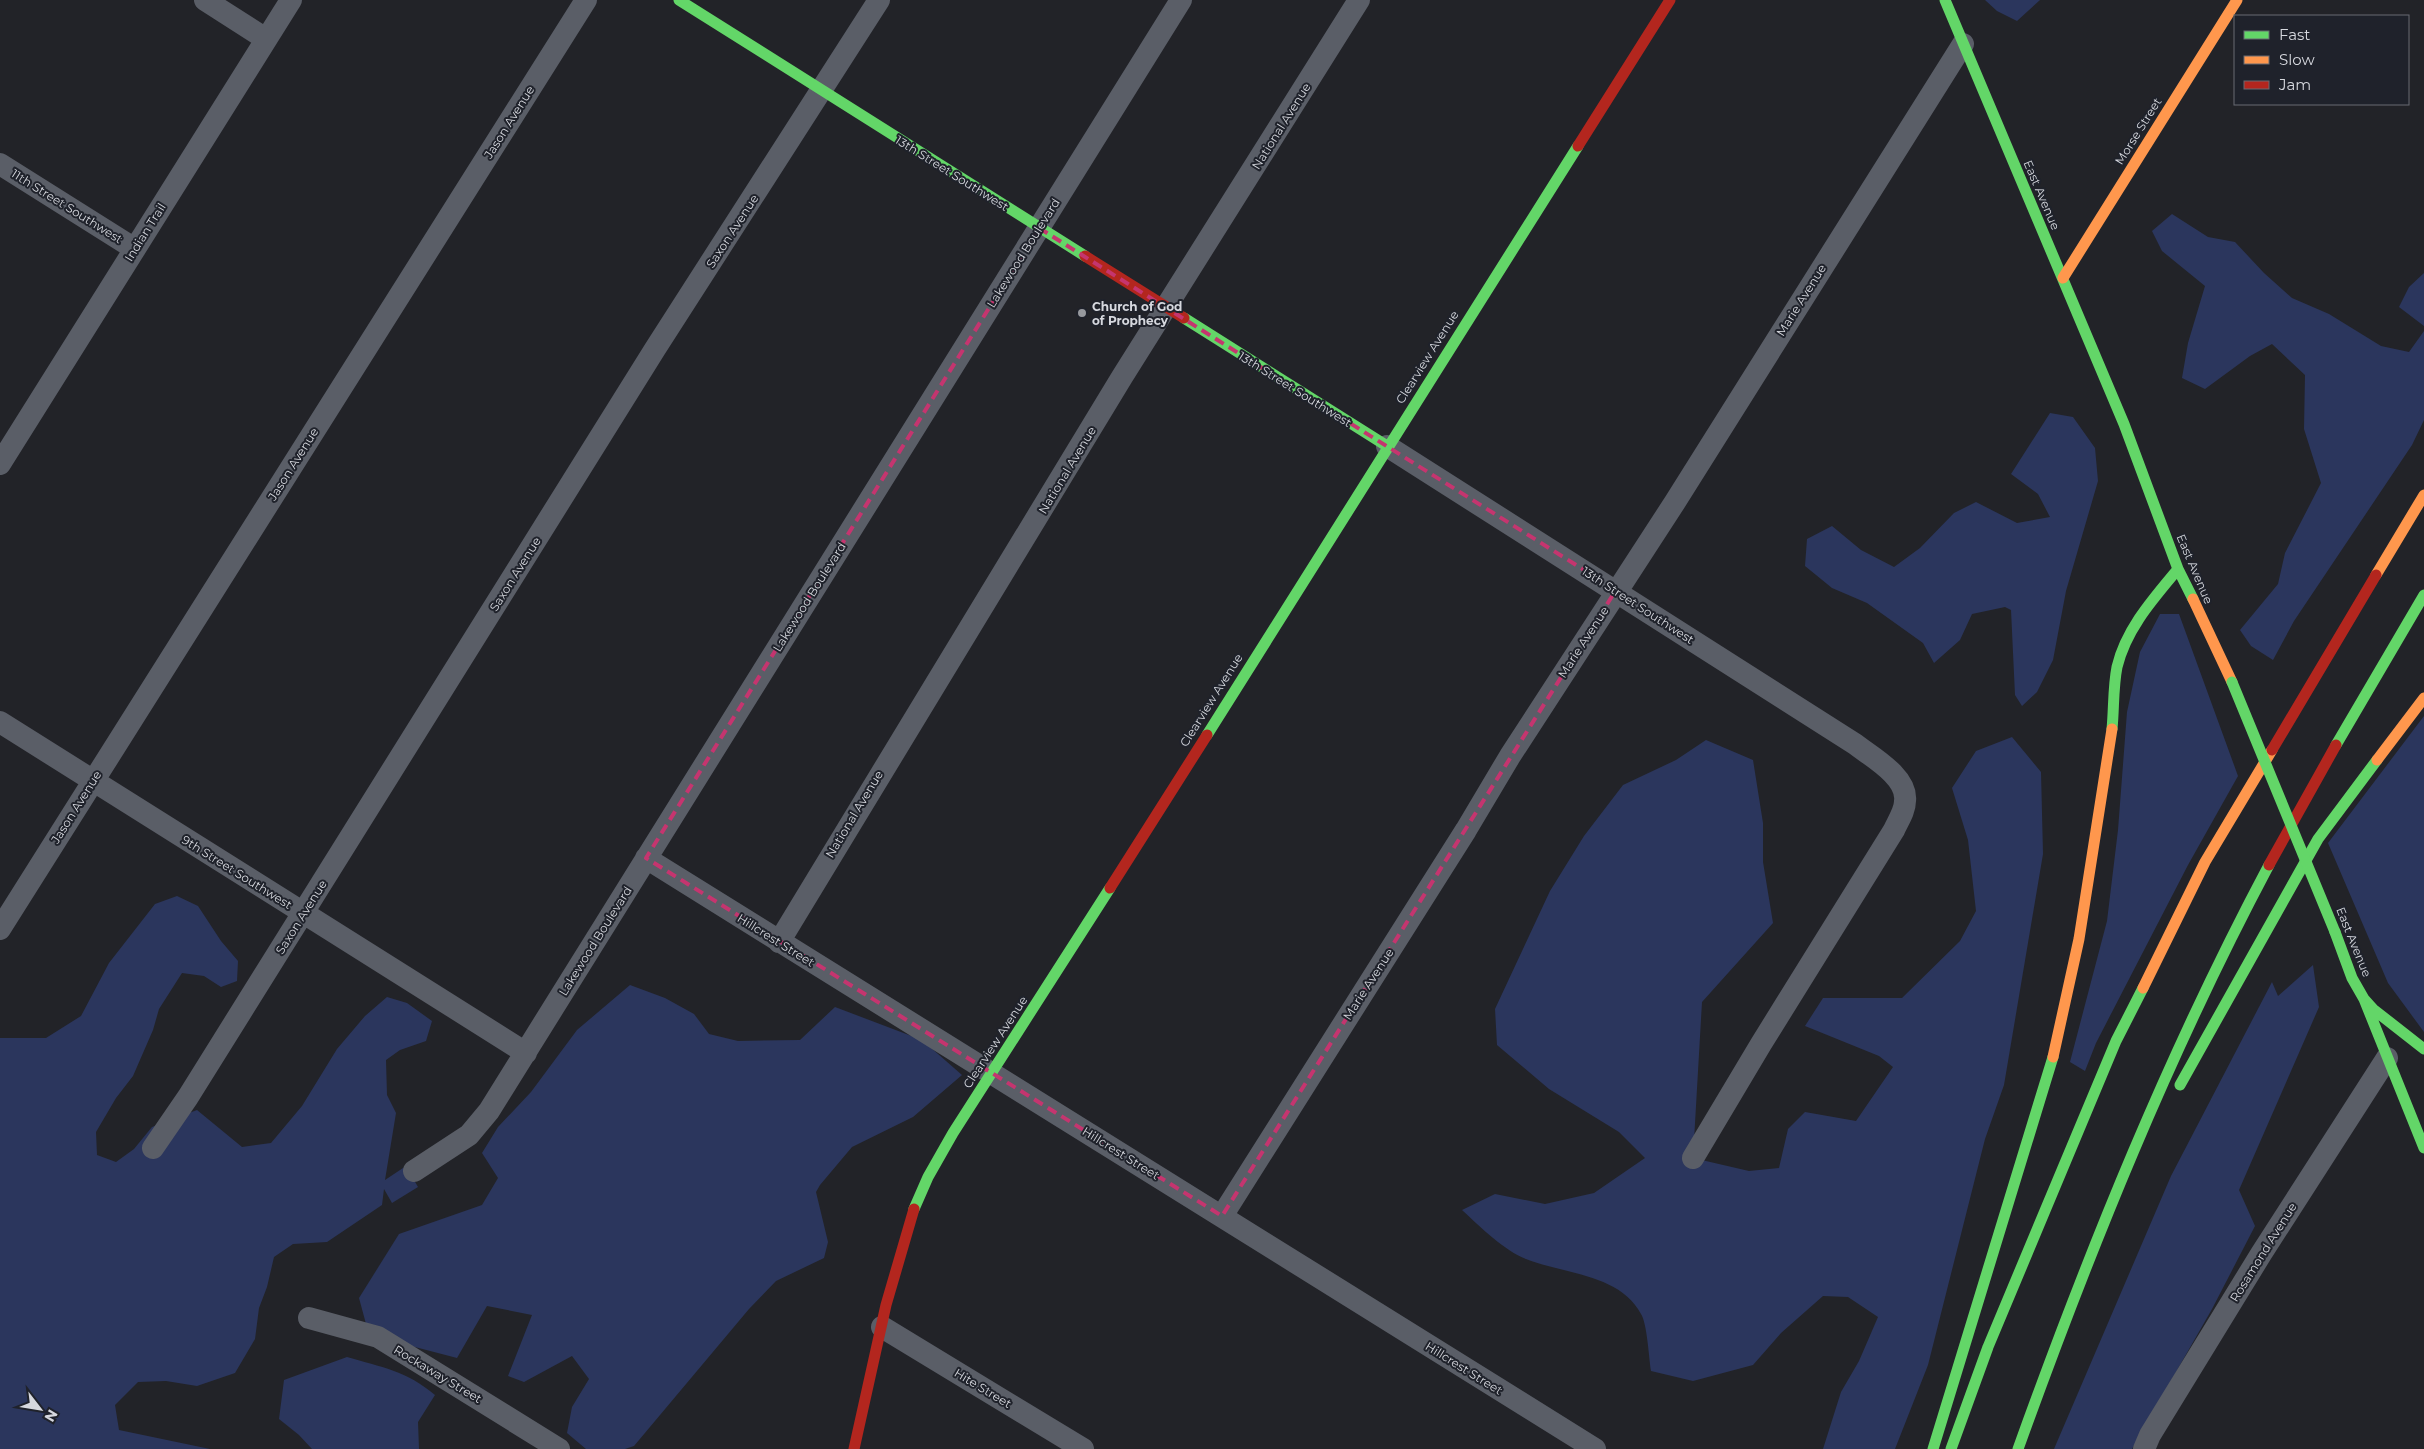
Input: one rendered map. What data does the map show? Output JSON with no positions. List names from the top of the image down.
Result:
{
  "streets": {
    "main road": [
      "Morse Street",
      "13th Street Southwest",
      "East Avenue",
      "Clearview Avenue"
    ],
    "street": [
      "Jason Avenue",
      "National Avenue",
      "11th Street Southwest",
      "Saxon Avenue",
      "Indian Trail",
      "Lakewood Boulevard",
      "Marie Avenue",
      "9th Street Southwest",
      "Hillcrest Street",
      "Rosamond Avenue",
      "Rockaway Street",
      "Hite Street"
    ]
  },
  "crossings": [
    ["Jason Avenue", "9th Street Southwest"],
    ["National Avenue", "13th Street Southwest"],
    ["National Avenue", "Hillcrest Street"],
    ["Morse Street", "East Avenue"],
    ["13th Street Southwest", "Saxon Avenue"],
    ["13th Street Southwest", "Lakewood Boulevard"],
    ["13th Street Southwest", "Marie Avenue"],
    ["13th Street Southwest", "Clearview Avenue"],
    ["East Avenue", "Marie Avenue"],
    ["East Avenue", "Rosamond Avenue"],
    ["11th Street Southwest", "Indian Trail"],
    ["Saxon Avenue", "9th Street Southwest"],
    ["Lakewood Boulevard", "9th Street Southwest"],
    ["Lakewood Boulevard", "Hillcrest Street"],
    ["Marie Avenue", "Hillcrest Street"],
    ["Clearview Avenue", "Hillcrest Street"],
    ["Clearview Avenue", "Hite Street"]
  ],
  "places": ["Church of God of Prophecy"],
  "legend": ["Fast", "Slow", "Jam"],
  "north": "bottom right"
}
